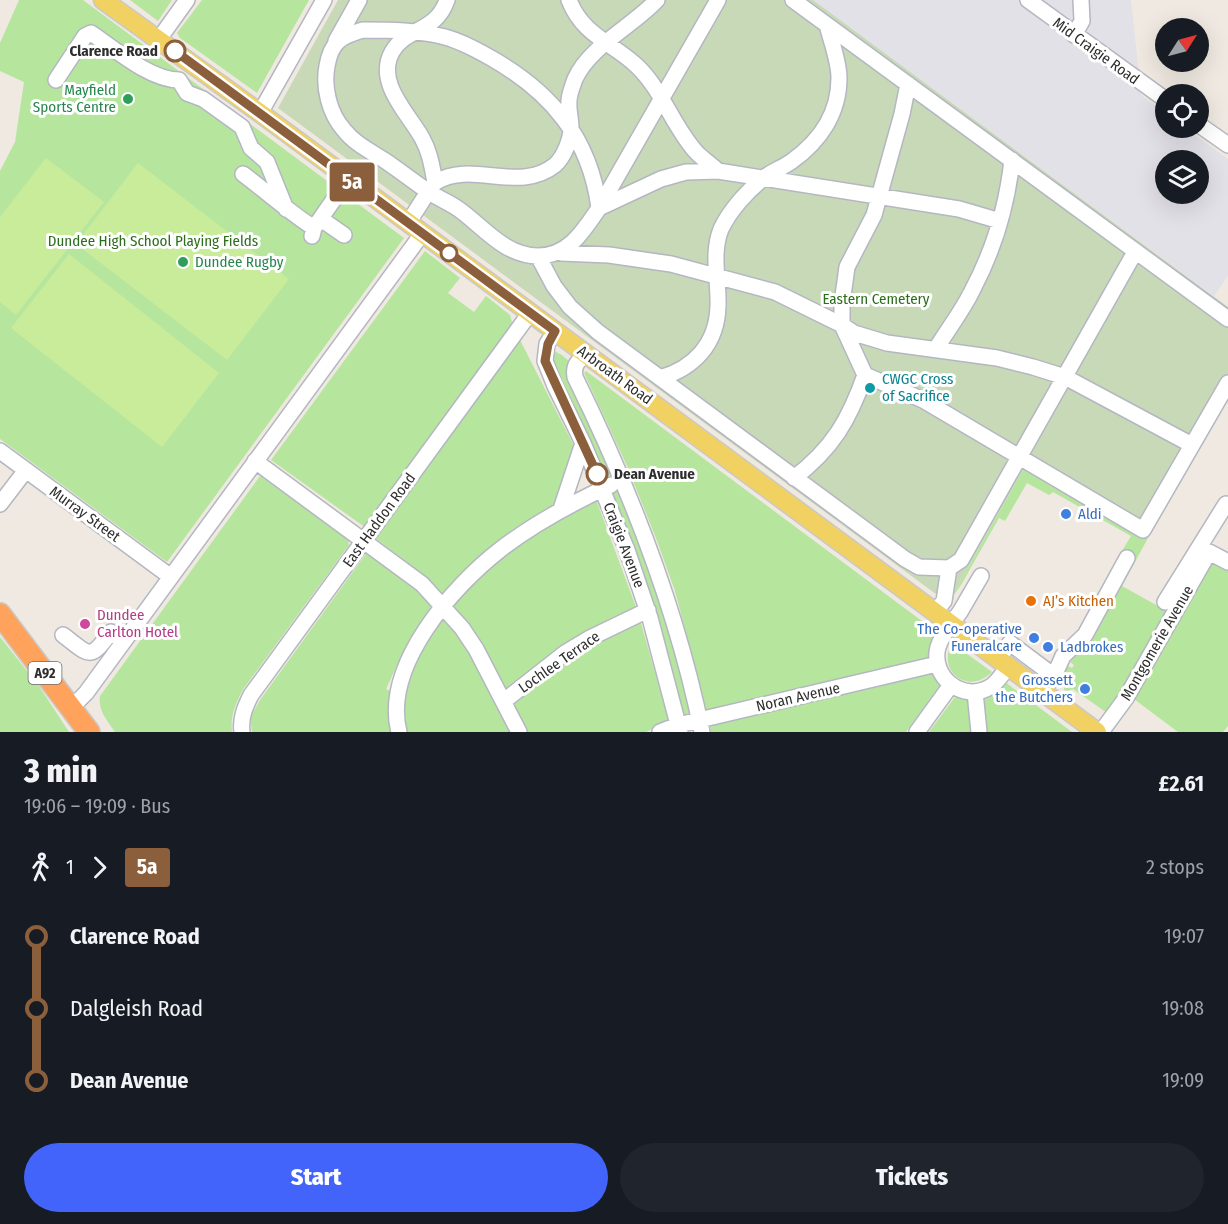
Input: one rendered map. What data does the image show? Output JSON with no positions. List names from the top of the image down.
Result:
{
  "streets": {
    "highway": ["A92"],
    "main road": ["Arbroath Road"],
    "street": [
      "Mid Craigie Road",
      "Murray Street",
      "East Haddon Road",
      "Craigie Avenue",
      "Montgomerie Avenue",
      "Lochlee Terrace",
      "Noran Avenue"
    ]
  },
  "crossings": [
    ["Arbroath Road", "East Haddon Road"],
    ["Arbroath Road", "Craigie Avenue"],
    ["Arbroath Road", "Montgomerie Avenue"],
    ["Craigie Avenue", "Lochlee Terrace"],
    ["Craigie Avenue", "Noran Avenue"]
  ],
  "parks": ["Dundee High School Playing Fields", "Eastern Cemetery"],
  "places": [
    "Clarence Road",
    "Mayfield Sports Centre",
    "Dundee Rugby",
    "CWGC Cross of Sacrifice",
    "Dean Avenue",
    "Aldi",
    "AJ’s Kitchen",
    "Dundee Carlton Hotel",
    "The Co-operative Funeralcare",
    "Ladbrokes",
    "Grossett the Butchers"
  ],
  "lines": ["bus line 5a"],
  "north": "top right",
  "page": {
    "on_map": "5a",
    "heading": ["3 min", "19:06 – 19:09 · Bus", "£2.61"],
    "legs": ["1", "5a", "2 stops"],
    "list": [
      {
        "name": "Clarence Road",
        "value": "19:07"
      },
      {
        "name": "Dalgleish Road",
        "value": "19:08"
      },
      {
        "name": "Dean Avenue",
        "value": "19:09"
      }
    ],
    "buttons": ["Start", "Tickets"]
  }
}
